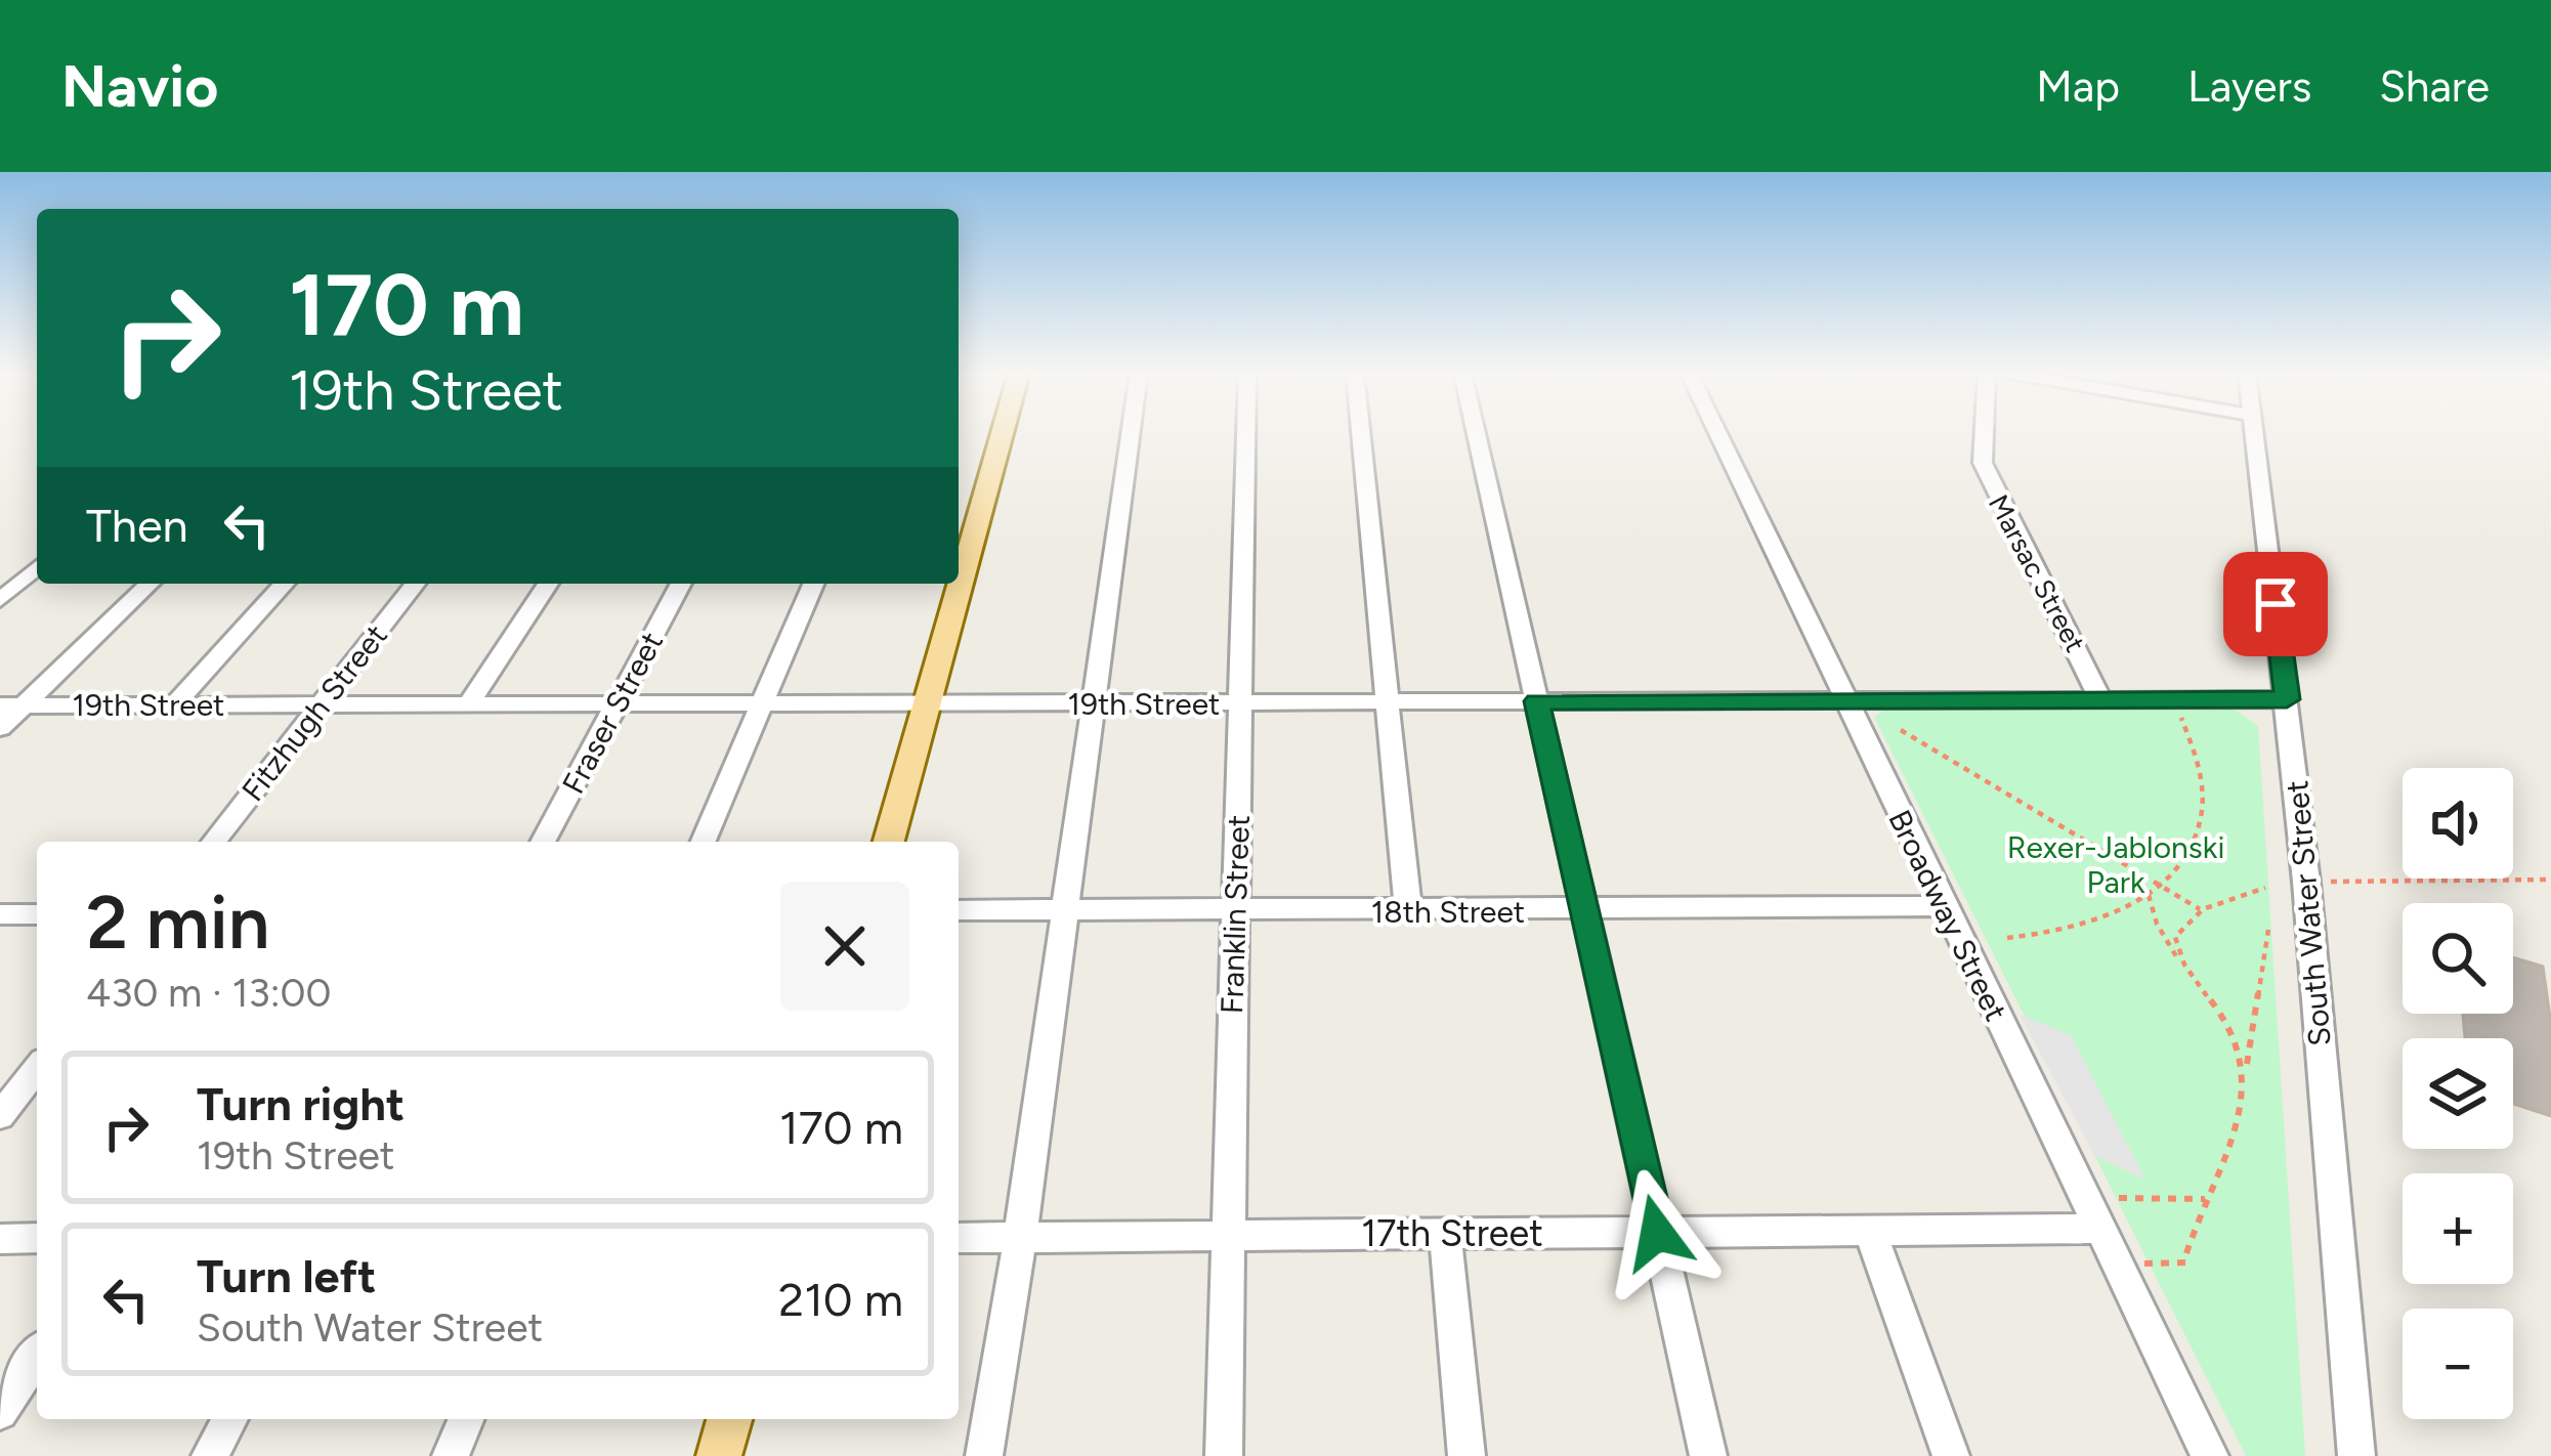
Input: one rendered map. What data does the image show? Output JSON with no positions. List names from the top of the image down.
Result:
{
  "streets": {
    "street": [
      "Marsac Street",
      "19th Street",
      "Fitzhugh Street",
      "Fraser Street",
      "18th Street",
      "South Water Street",
      "Franklin Street",
      "Broadway Street",
      "17th Street"
    ]
  },
  "crossings": [
    ["Marsac Street", "19th Street"],
    ["19th Street", "Fitzhugh Street"],
    ["19th Street", "Fraser Street"],
    ["19th Street", "South Water Street"],
    ["19th Street", "Franklin Street"],
    ["19th Street", "Broadway Street"],
    ["18th Street", "Franklin Street"],
    ["18th Street", "Broadway Street"],
    ["Franklin Street", "17th Street"],
    ["Broadway Street", "17th Street"]
  ],
  "parks": ["Rexer-Jablonski Park"],
  "page": {
    "header": "Navio",
    "nav": ["Map", "Layers", "Share"],
    "turn": ["170 m", "19th Street"],
    "then": "Then",
    "map_buttons": ["+", "−"],
    "heading": ["2 min", "430 m · 13:00"],
    "list": [
      {
        "name": "Turn right",
        "note": "19th Street",
        "value": "170 m"
      },
      {
        "name": "Turn left",
        "note": "South Water Street",
        "value": "210 m"
      }
    ]
  }
}
